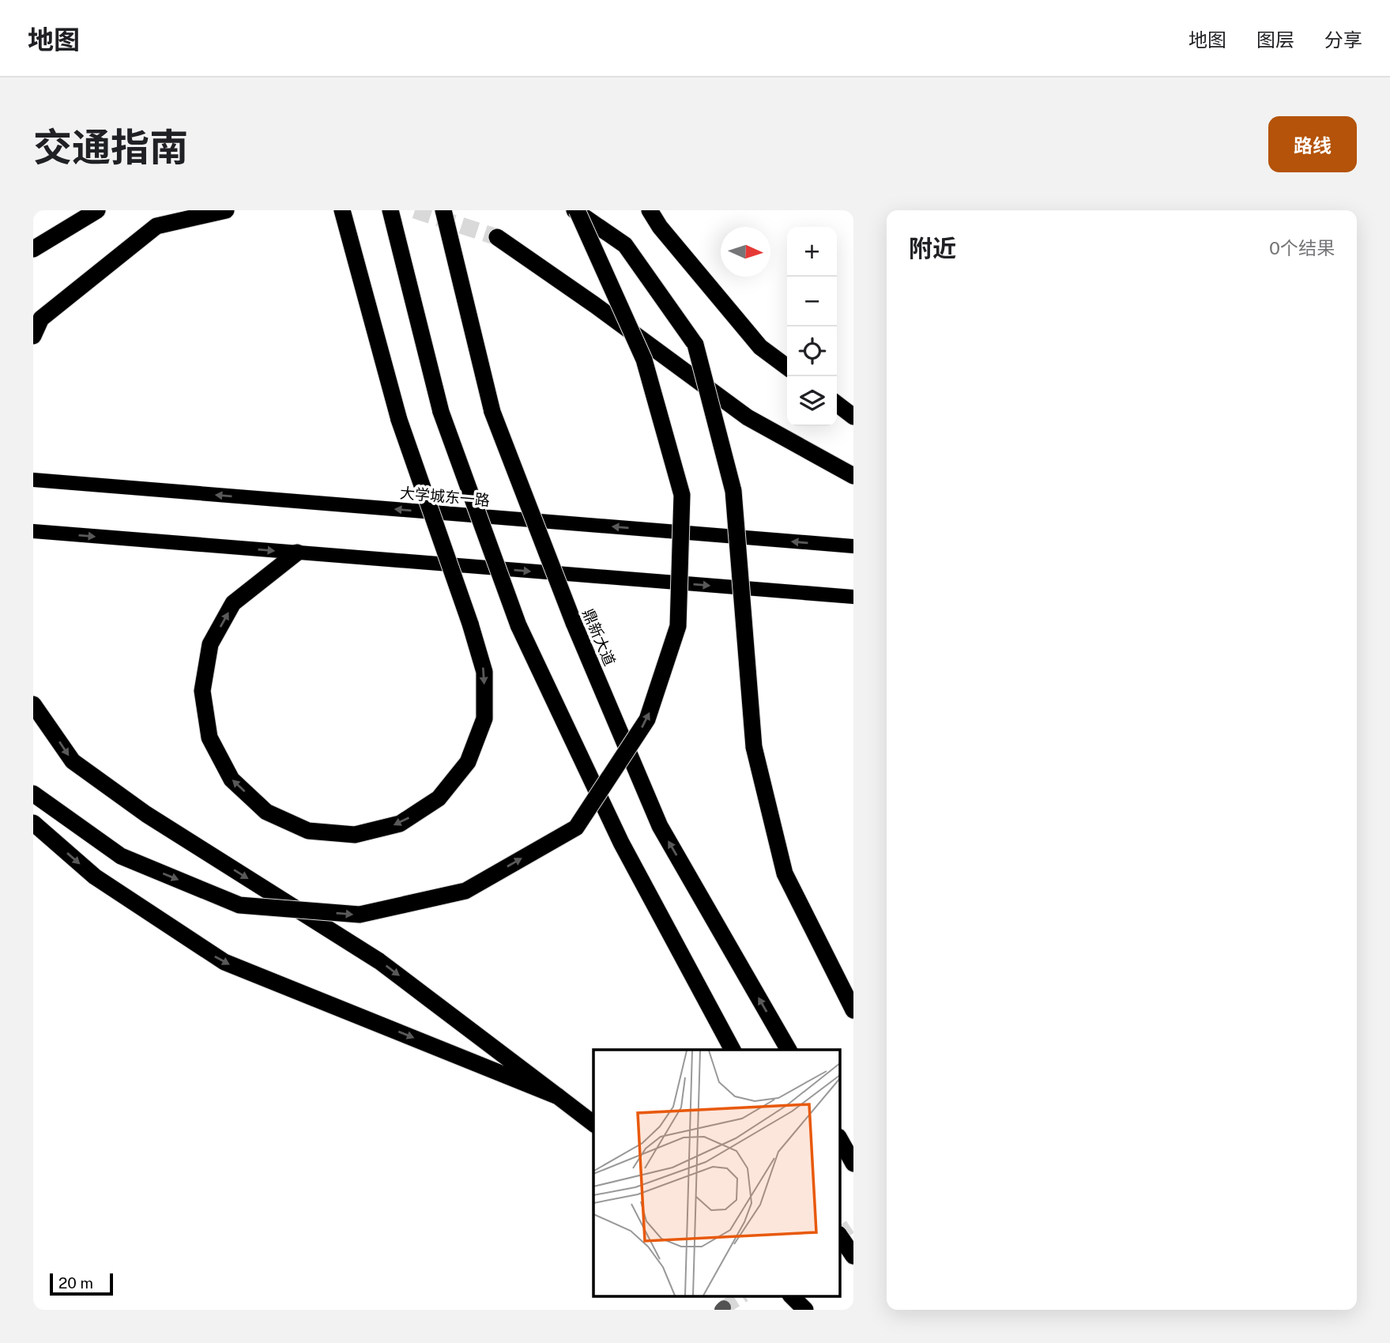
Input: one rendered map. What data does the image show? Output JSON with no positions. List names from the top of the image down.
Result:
{
  "streets": {
    "highway": ["鼎新大道"],
    "main road": ["大学城东一路"]
  },
  "scale_bar": "20 m",
  "north": "right",
  "page": {
    "header": "地图",
    "nav": ["地图", "图层", "分享"],
    "title": "交通指南",
    "buttons": "路线",
    "heading": ["附近", "0个结果"],
    "map_buttons": ["+", "−"],
    "scale": "20 m"
  }
}
